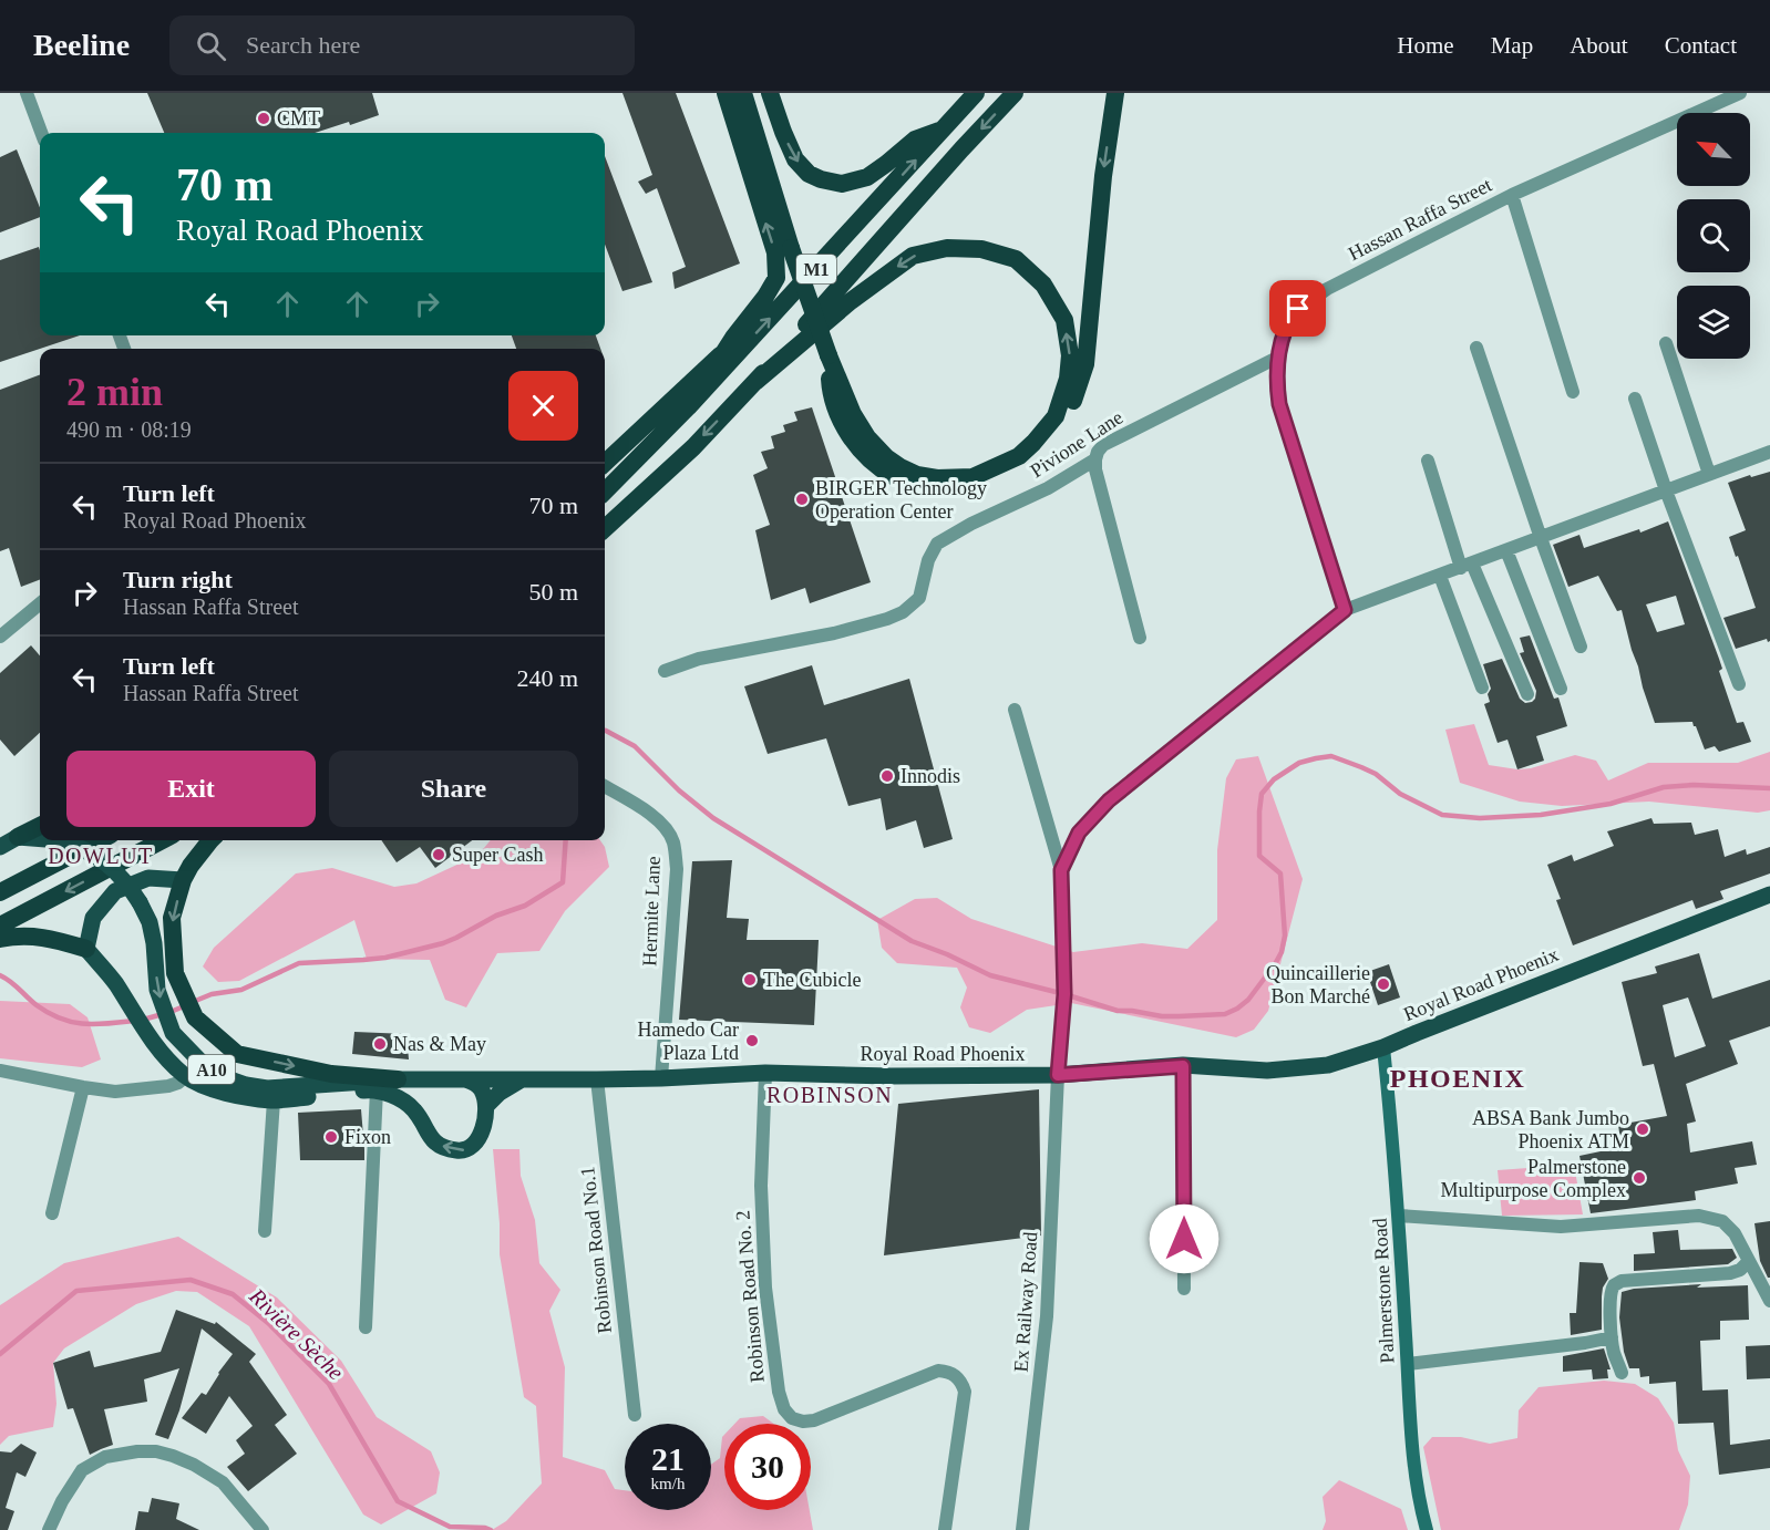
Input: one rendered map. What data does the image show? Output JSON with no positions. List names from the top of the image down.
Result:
{
  "streets": {
    "highway": ["M1"],
    "main road": ["Royal Road Phoenix", "A10", "Palmerstone Road"],
    "street": [
      "Hassan Raffa Street",
      "Pivione Lane",
      "Hermite Lane",
      "Robinson Road No.1",
      "Robinson Road No. 2",
      "Ex Railway Road"
    ]
  },
  "crossings": [
    ["Hassan Raffa Street", "Pivione Lane"],
    ["Hermite Lane", "Royal Road Phoenix"],
    ["Royal Road Phoenix", "A10"],
    ["Royal Road Phoenix", "Robinson Road No.1"],
    ["Royal Road Phoenix", "Palmerstone Road"],
    ["Royal Road Phoenix", "Robinson Road No. 2"],
    ["Royal Road Phoenix", "Ex Railway Road"]
  ],
  "districts": ["DOWLUT", "PHOENIX", "ROBINSON"],
  "water": ["Rivière Sèche"],
  "places": [
    "CMT",
    "BIRGER Technology Operation Center",
    "Innodis",
    "Super Cash",
    "The Cubicle",
    "Quincaillerie Bon Marché",
    "Hamedo Car Plaza Ltd",
    "Nas & May",
    "ABSA Bank Jumbo Phoenix ATM",
    "Fixon",
    "Palmerstone Multipurpose Complex"
  ],
  "north": "top left",
  "page": {
    "header": "Beeline",
    "search": "Search here",
    "nav": [
      "Home",
      "Map",
      "About",
      "Contact"
    ],
    "turn": ["70 m", "Royal Road Phoenix"],
    "heading": ["2 min", "490 m · 08:19"],
    "list": [
      {
        "name": "Turn left",
        "note": "Royal Road Phoenix",
        "value": "70 m"
      },
      {
        "name": "Turn right",
        "note": "Hassan Raffa Street",
        "value": "50 m"
      },
      {
        "name": "Turn left",
        "note": "Hassan Raffa Street",
        "value": "240 m"
      }
    ],
    "buttons": ["Exit", "Share"],
    "speed": "21 km/h",
    "limit": "30"
  }
}
